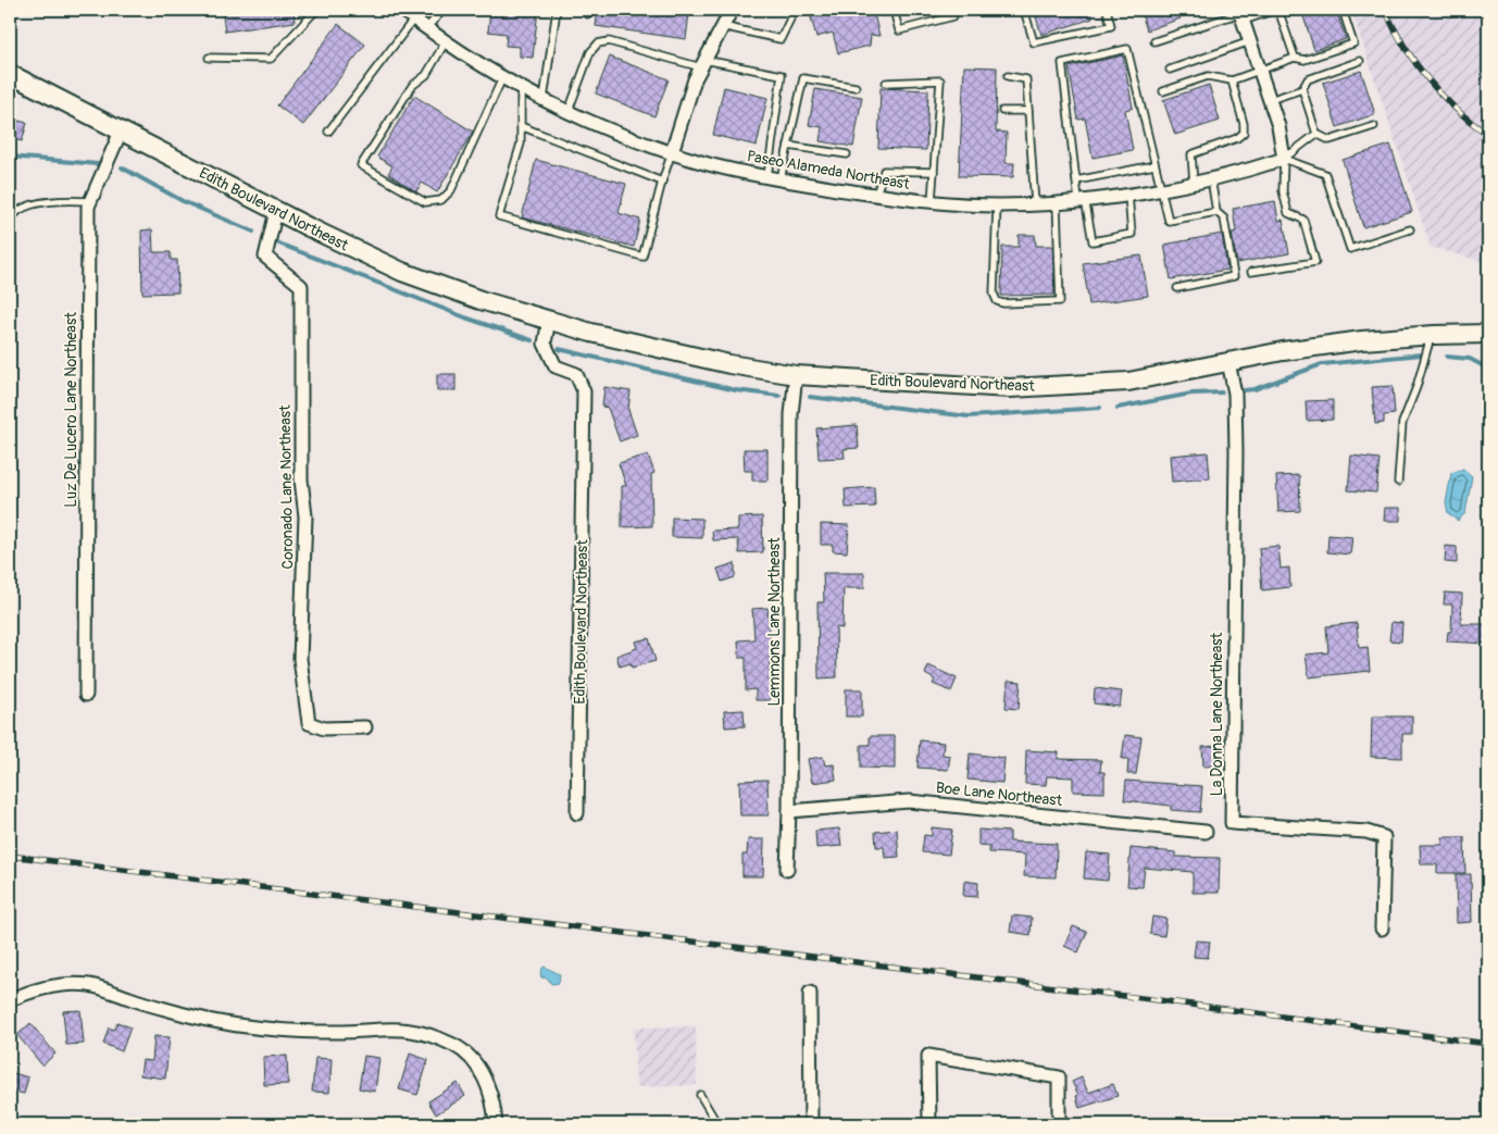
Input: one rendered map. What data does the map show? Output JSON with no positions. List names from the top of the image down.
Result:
{
  "streets": {
    "street": [
      "Paseo Alameda Northeast",
      "Edith Boulevard Northeast",
      "Luz De Lucero Lane Northeast",
      "Coronado Lane Northeast",
      "Lemmons Lane Northeast",
      "La Donna Lane Northeast",
      "Boe Lane Northeast"
    ]
  },
  "crossings": [
    ["Edith Boulevard Northeast", "Luz De Lucero Lane Northeast"],
    ["Edith Boulevard Northeast", "Coronado Lane Northeast"],
    ["Edith Boulevard Northeast", "Lemmons Lane Northeast"],
    ["Edith Boulevard Northeast", "La Donna Lane Northeast"],
    ["Lemmons Lane Northeast", "Boe Lane Northeast"]
  ]
}
